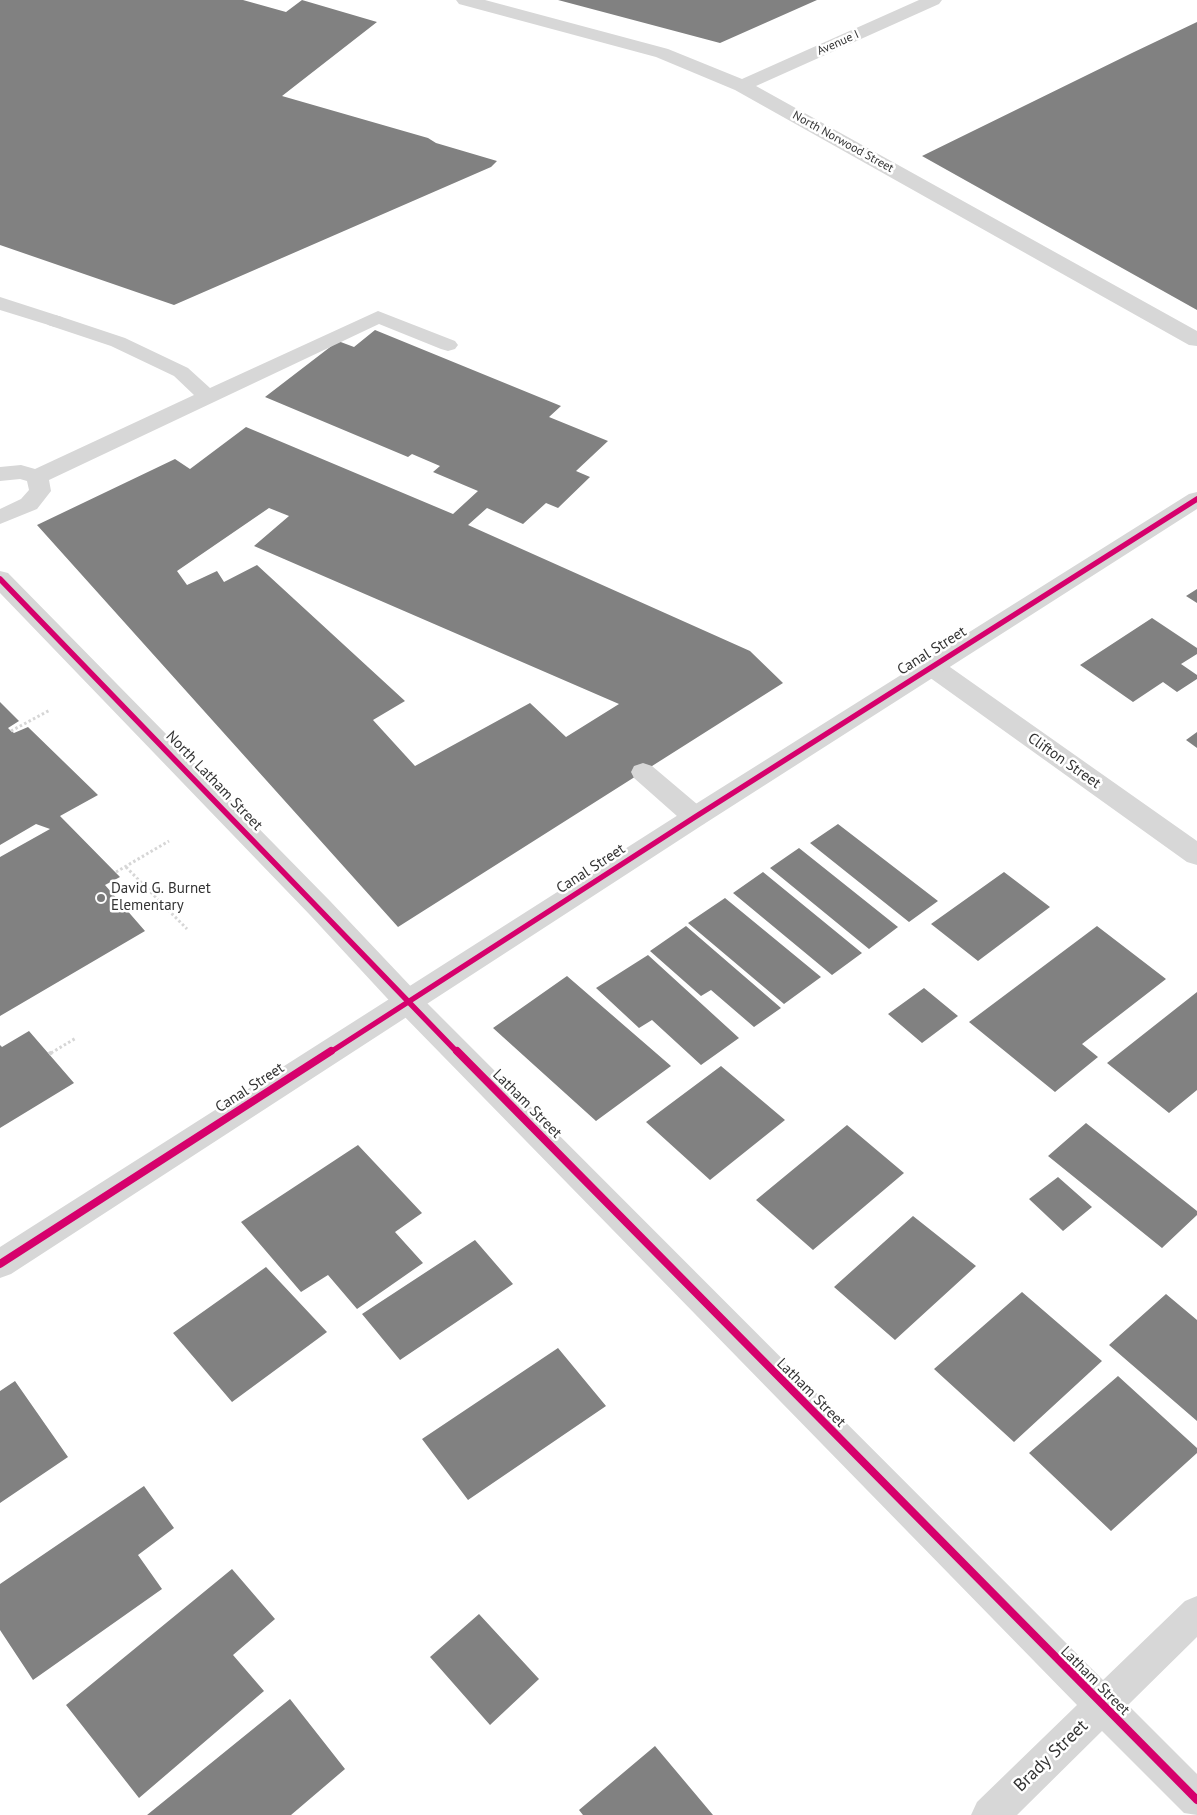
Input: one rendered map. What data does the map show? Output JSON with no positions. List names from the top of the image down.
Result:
{
  "streets": {
    "street": [
      "Avenue I",
      "North Norwood Street",
      "Canal Street",
      "Clifton Street",
      "North Latham Street",
      "Latham Street",
      "Brady Street"
    ]
  },
  "crossings": [
    ["Avenue I", "North Norwood Street"],
    ["Canal Street", "Clifton Street"],
    ["Canal Street", "North Latham Street"],
    ["Canal Street", "Latham Street"],
    ["North Latham Street", "Latham Street"],
    ["Latham Street", "Brady Street"]
  ],
  "places": ["David G. Burnet Elementary"]
}
